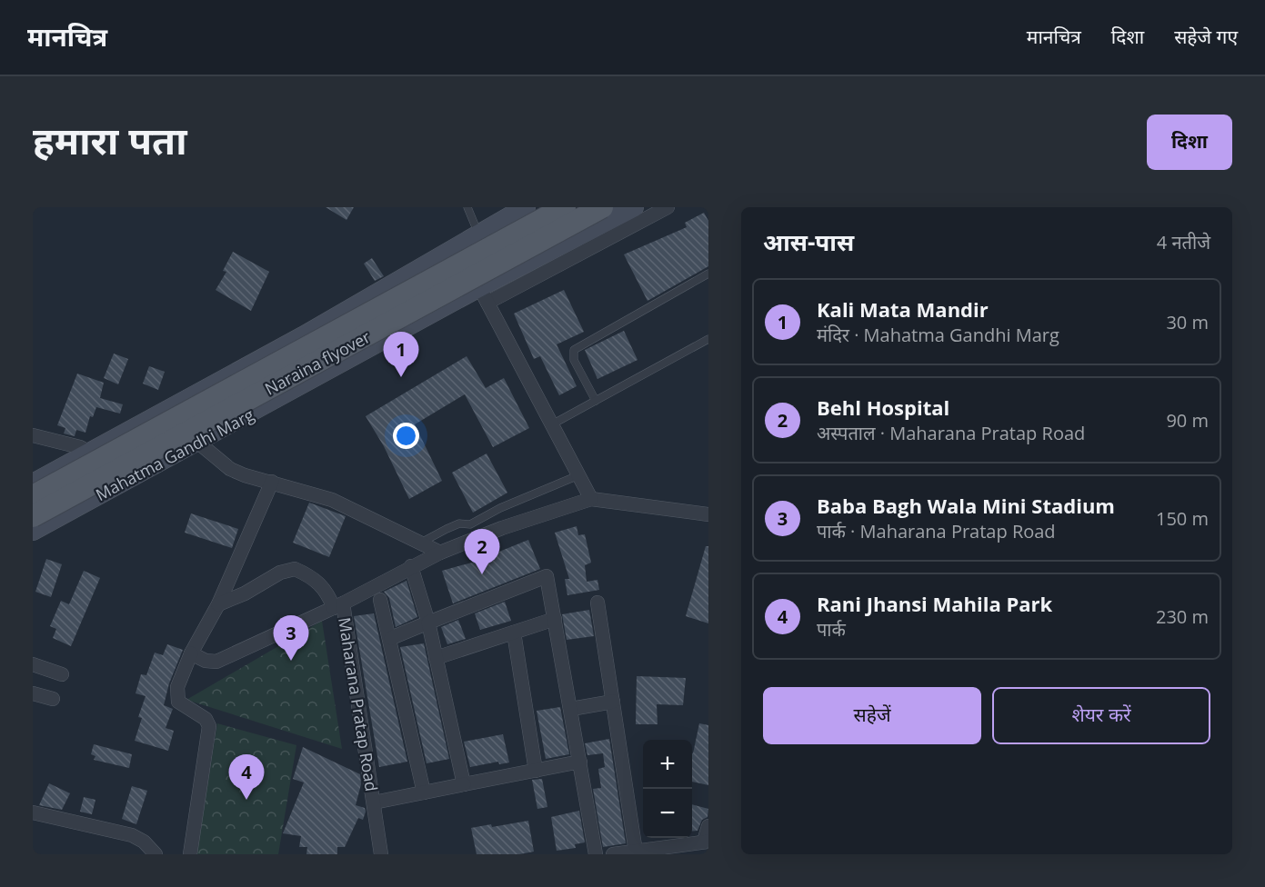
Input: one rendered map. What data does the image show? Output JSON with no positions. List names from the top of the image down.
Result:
{
  "streets": {
    "main road": ["Naraina flyover", "Mahatma Gandhi Marg"],
    "street": ["Maharana Pratap Road"]
  },
  "page": {
    "header": "मानचित्र",
    "nav": ["मानचित्र", "दिशा", "सहेजे गए"],
    "title": "हमारा पता",
    "buttons": [
      "दिशा",
      ["सहेजें", "शेयर करें"]
    ],
    "heading": ["आस-पास", "4 नतीजे"],
    "list": [
      {
        "mark": "1",
        "name": "Kali Mata Mandir",
        "note": "मंदिर · Mahatma Gandhi Marg",
        "value": "30 m"
      },
      {
        "mark": "2",
        "name": "Behl Hospital",
        "note": "अस्पताल · Maharana Pratap Road",
        "value": "90 m"
      },
      {
        "mark": "3",
        "name": "Baba Bagh Wala Mini Stadium",
        "note": "पार्क · Maharana Pratap Road",
        "value": "150 m"
      },
      {
        "mark": "4",
        "name": "Rani Jhansi Mahila Park",
        "note": "पार्क",
        "value": "230 m"
      }
    ],
    "pins": [
      "1",
      "2",
      "3",
      "4"
    ],
    "map_buttons": ["+", "−"]
  }
}
